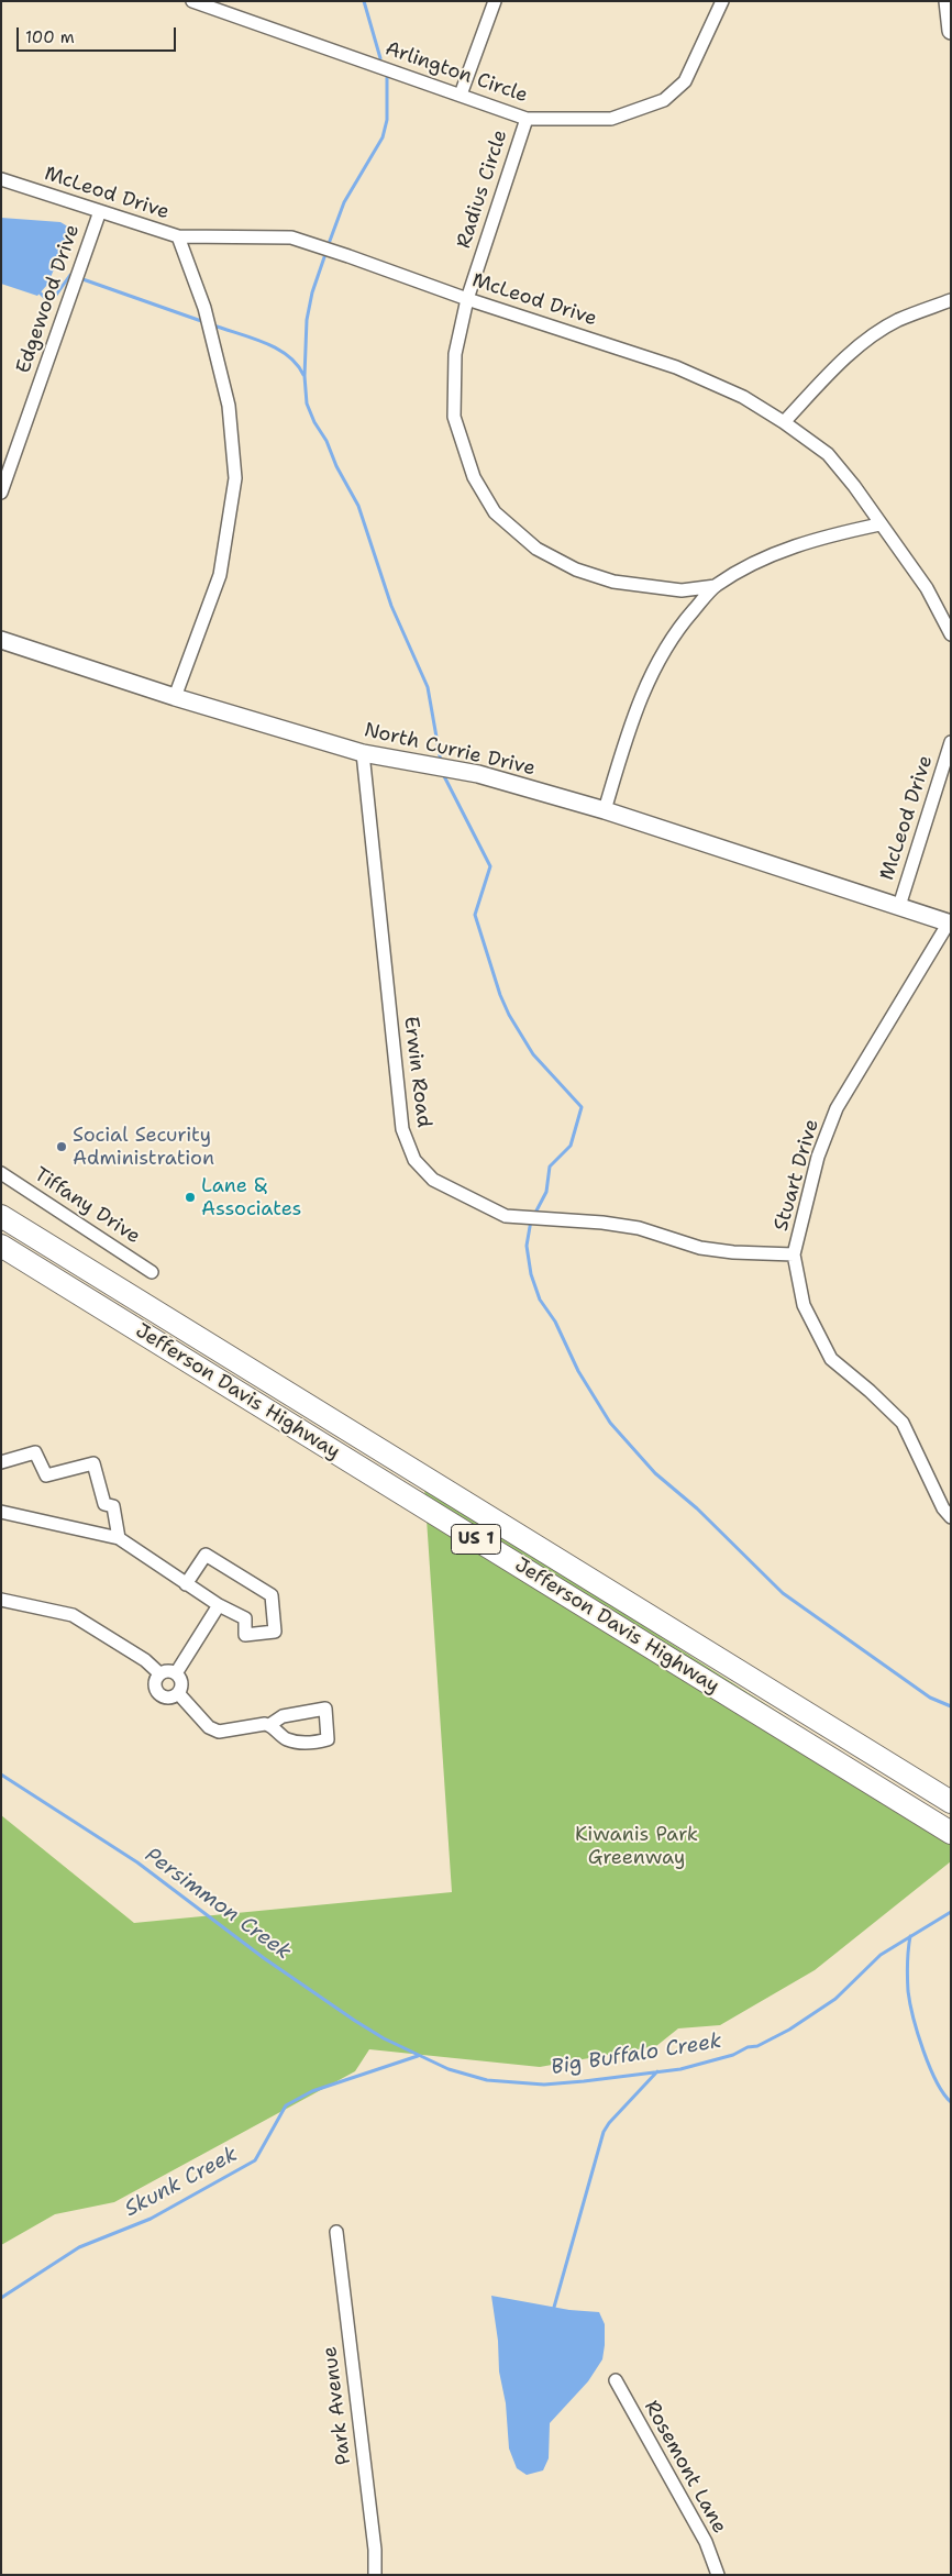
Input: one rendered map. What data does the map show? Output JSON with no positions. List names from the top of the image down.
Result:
{
  "streets": {
    "highway": ["Jefferson Davis Highway", "US 1"],
    "street": [
      "Arlington Circle",
      "Radius Circle",
      "McLeod Drive",
      "Edgewood Drive",
      "North Currie Drive",
      "Erwin Road",
      "Stuart Drive",
      "Tiffany Drive",
      "Park Avenue",
      "Rosemont Lane"
    ]
  },
  "crossings": [
    ["Arlington Circle", "Radius Circle"],
    ["Radius Circle", "McLeod Drive"],
    ["McLeod Drive", "Edgewood Drive"],
    ["McLeod Drive", "North Currie Drive"],
    ["North Currie Drive", "Erwin Road"],
    ["North Currie Drive", "Stuart Drive"],
    ["Erwin Road", "Stuart Drive"]
  ],
  "water": ["Persimmon Creek", "Big Buffalo Creek", "Skunk Creek"],
  "parks": ["Kiwanis Park Greenway"],
  "places": ["Social Security Administration", "Lane & Associates"],
  "scale_bar": "100 m"
}
